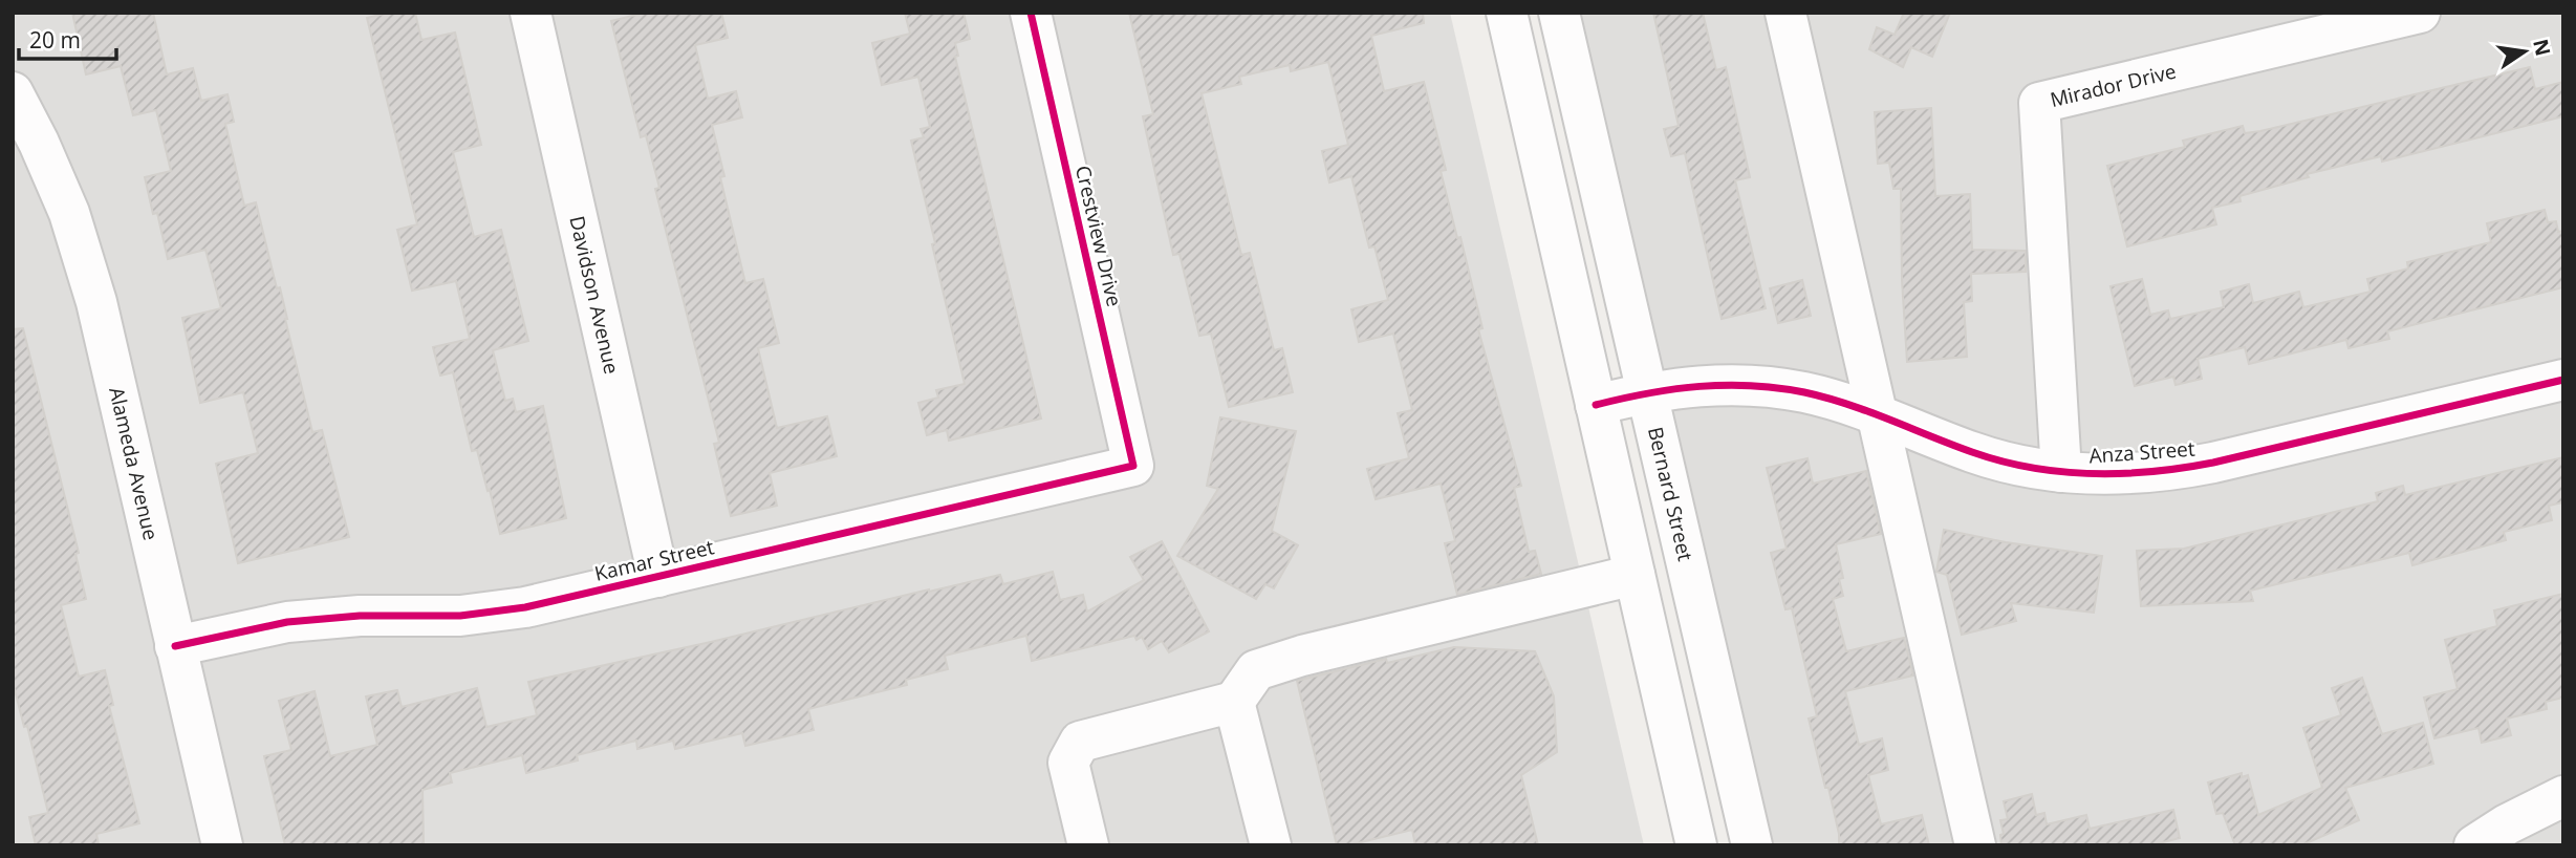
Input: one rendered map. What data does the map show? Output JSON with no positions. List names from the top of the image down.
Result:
{
  "streets": {
    "street": [
      "Mirador Drive",
      "Crestview Drive",
      "Davidson Avenue",
      "Anza Street",
      "Alameda Avenue",
      "Bernard Street",
      "Kamar Street"
    ]
  },
  "crossings": [
    ["Mirador Drive", "Anza Street"],
    ["Crestview Drive", "Kamar Street"],
    ["Davidson Avenue", "Kamar Street"],
    ["Anza Street", "Bernard Street"],
    ["Alameda Avenue", "Kamar Street"]
  ],
  "scale_bar": "20 m",
  "north": "right"
}
